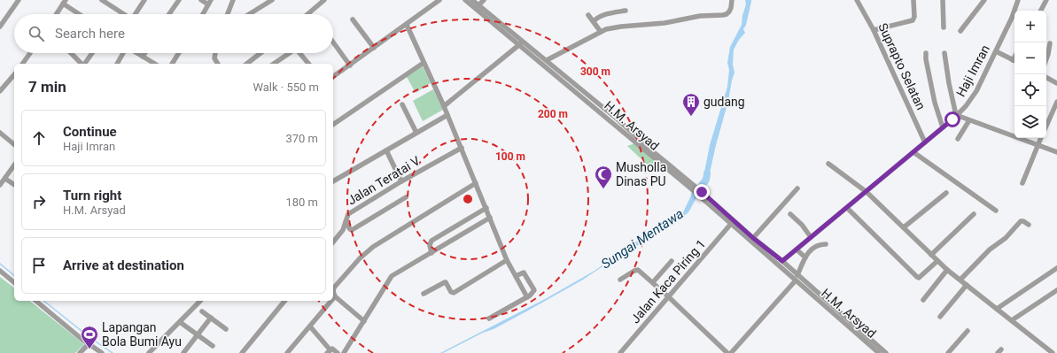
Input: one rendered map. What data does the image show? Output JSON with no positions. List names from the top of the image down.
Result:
{
  "streets": {
    "street": [
      "Suprapto Selatan",
      "Haji Imran",
      "H.M. Arsyad",
      "Jalan Teratai V",
      "Jalan Kaca Piring 1"
    ]
  },
  "crossings": [
    ["Suprapto Selatan", "Haji Imran"],
    ["Haji Imran", "H.M. Arsyad"],
    ["H.M. Arsyad", "Jalan Kaca Piring 1"]
  ],
  "water": ["Sungai Mentawa"],
  "places": {
    "building": ["gudang"],
    "mosque": ["Musholla Dinas PU"],
    "sports": ["Lapangan Bola Bumi Ayu"]
  },
  "page": {
    "map_buttons": ["+", "−"],
    "search": "Search here",
    "heading": ["7 min", "Walk · 550 m"],
    "list": [
      ["Continue", "Haji Imran", "370 m"],
      ["Turn right", "H.M. Arsyad", "180 m"],
      "Arrive at destination"
    ]
  },
  "rings": ["300 m", "200 m", "100 m"]
}
